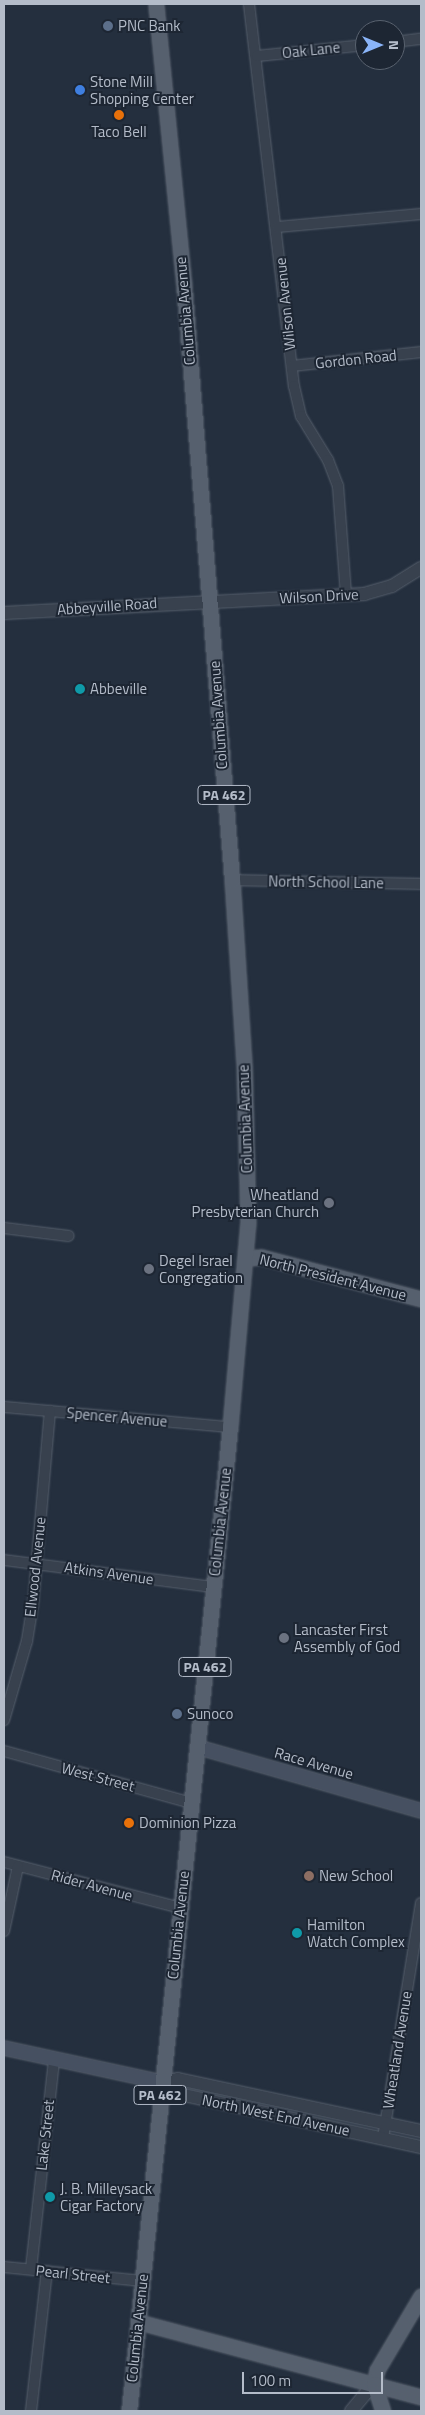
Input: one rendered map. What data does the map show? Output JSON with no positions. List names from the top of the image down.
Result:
{
  "streets": {
    "main road": [
      "Columbia Avenue",
      "PA 462",
      "North President Avenue",
      "Race Avenue"
    ],
    "street": [
      "Oak Lane",
      "Wilson Avenue",
      "Gordon Road",
      "Wilson Drive",
      "Abbeyville Road",
      "North School Lane",
      "Spencer Avenue",
      "Ellwood Avenue",
      "Atkins Avenue",
      "West Street",
      "Rider Avenue",
      "Wheatland Avenue",
      "North West End Avenue",
      "Lake Street",
      "Pearl Street"
    ]
  },
  "crossings": [
    ["Oak Lane", "Wilson Avenue"],
    ["Wilson Avenue", "Gordon Road"],
    ["Wilson Avenue", "Wilson Drive"],
    ["Columbia Avenue", "Wilson Drive"],
    ["Columbia Avenue", "Abbeyville Road"],
    ["Columbia Avenue", "North School Lane"],
    ["Columbia Avenue", "North President Avenue"],
    ["Columbia Avenue", "Spencer Avenue"],
    ["Columbia Avenue", "Atkins Avenue"],
    ["Columbia Avenue", "Race Avenue"],
    ["Columbia Avenue", "West Street"],
    ["Columbia Avenue", "Rider Avenue"],
    ["Columbia Avenue", "North West End Avenue"],
    ["Columbia Avenue", "Pearl Street"],
    ["Wilson Drive", "Abbeyville Road"],
    ["Spencer Avenue", "Ellwood Avenue"],
    ["Ellwood Avenue", "Atkins Avenue"],
    ["Wheatland Avenue", "North West End Avenue"],
    ["Lake Street", "Pearl Street"]
  ],
  "places": [
    "PNC Bank",
    "Stone Mill Shopping Center",
    "Taco Bell",
    "Abbeville",
    "Wheatland Presbyterian Church",
    "Degel Israel Congregation",
    "Lancaster First Assembly of God",
    "Sunoco",
    "Dominion Pizza",
    "New School",
    "Hamilton Watch Complex",
    "J. B. Milleysack Cigar Factory"
  ],
  "scale_bar": "100 m",
  "north": "right"
}
